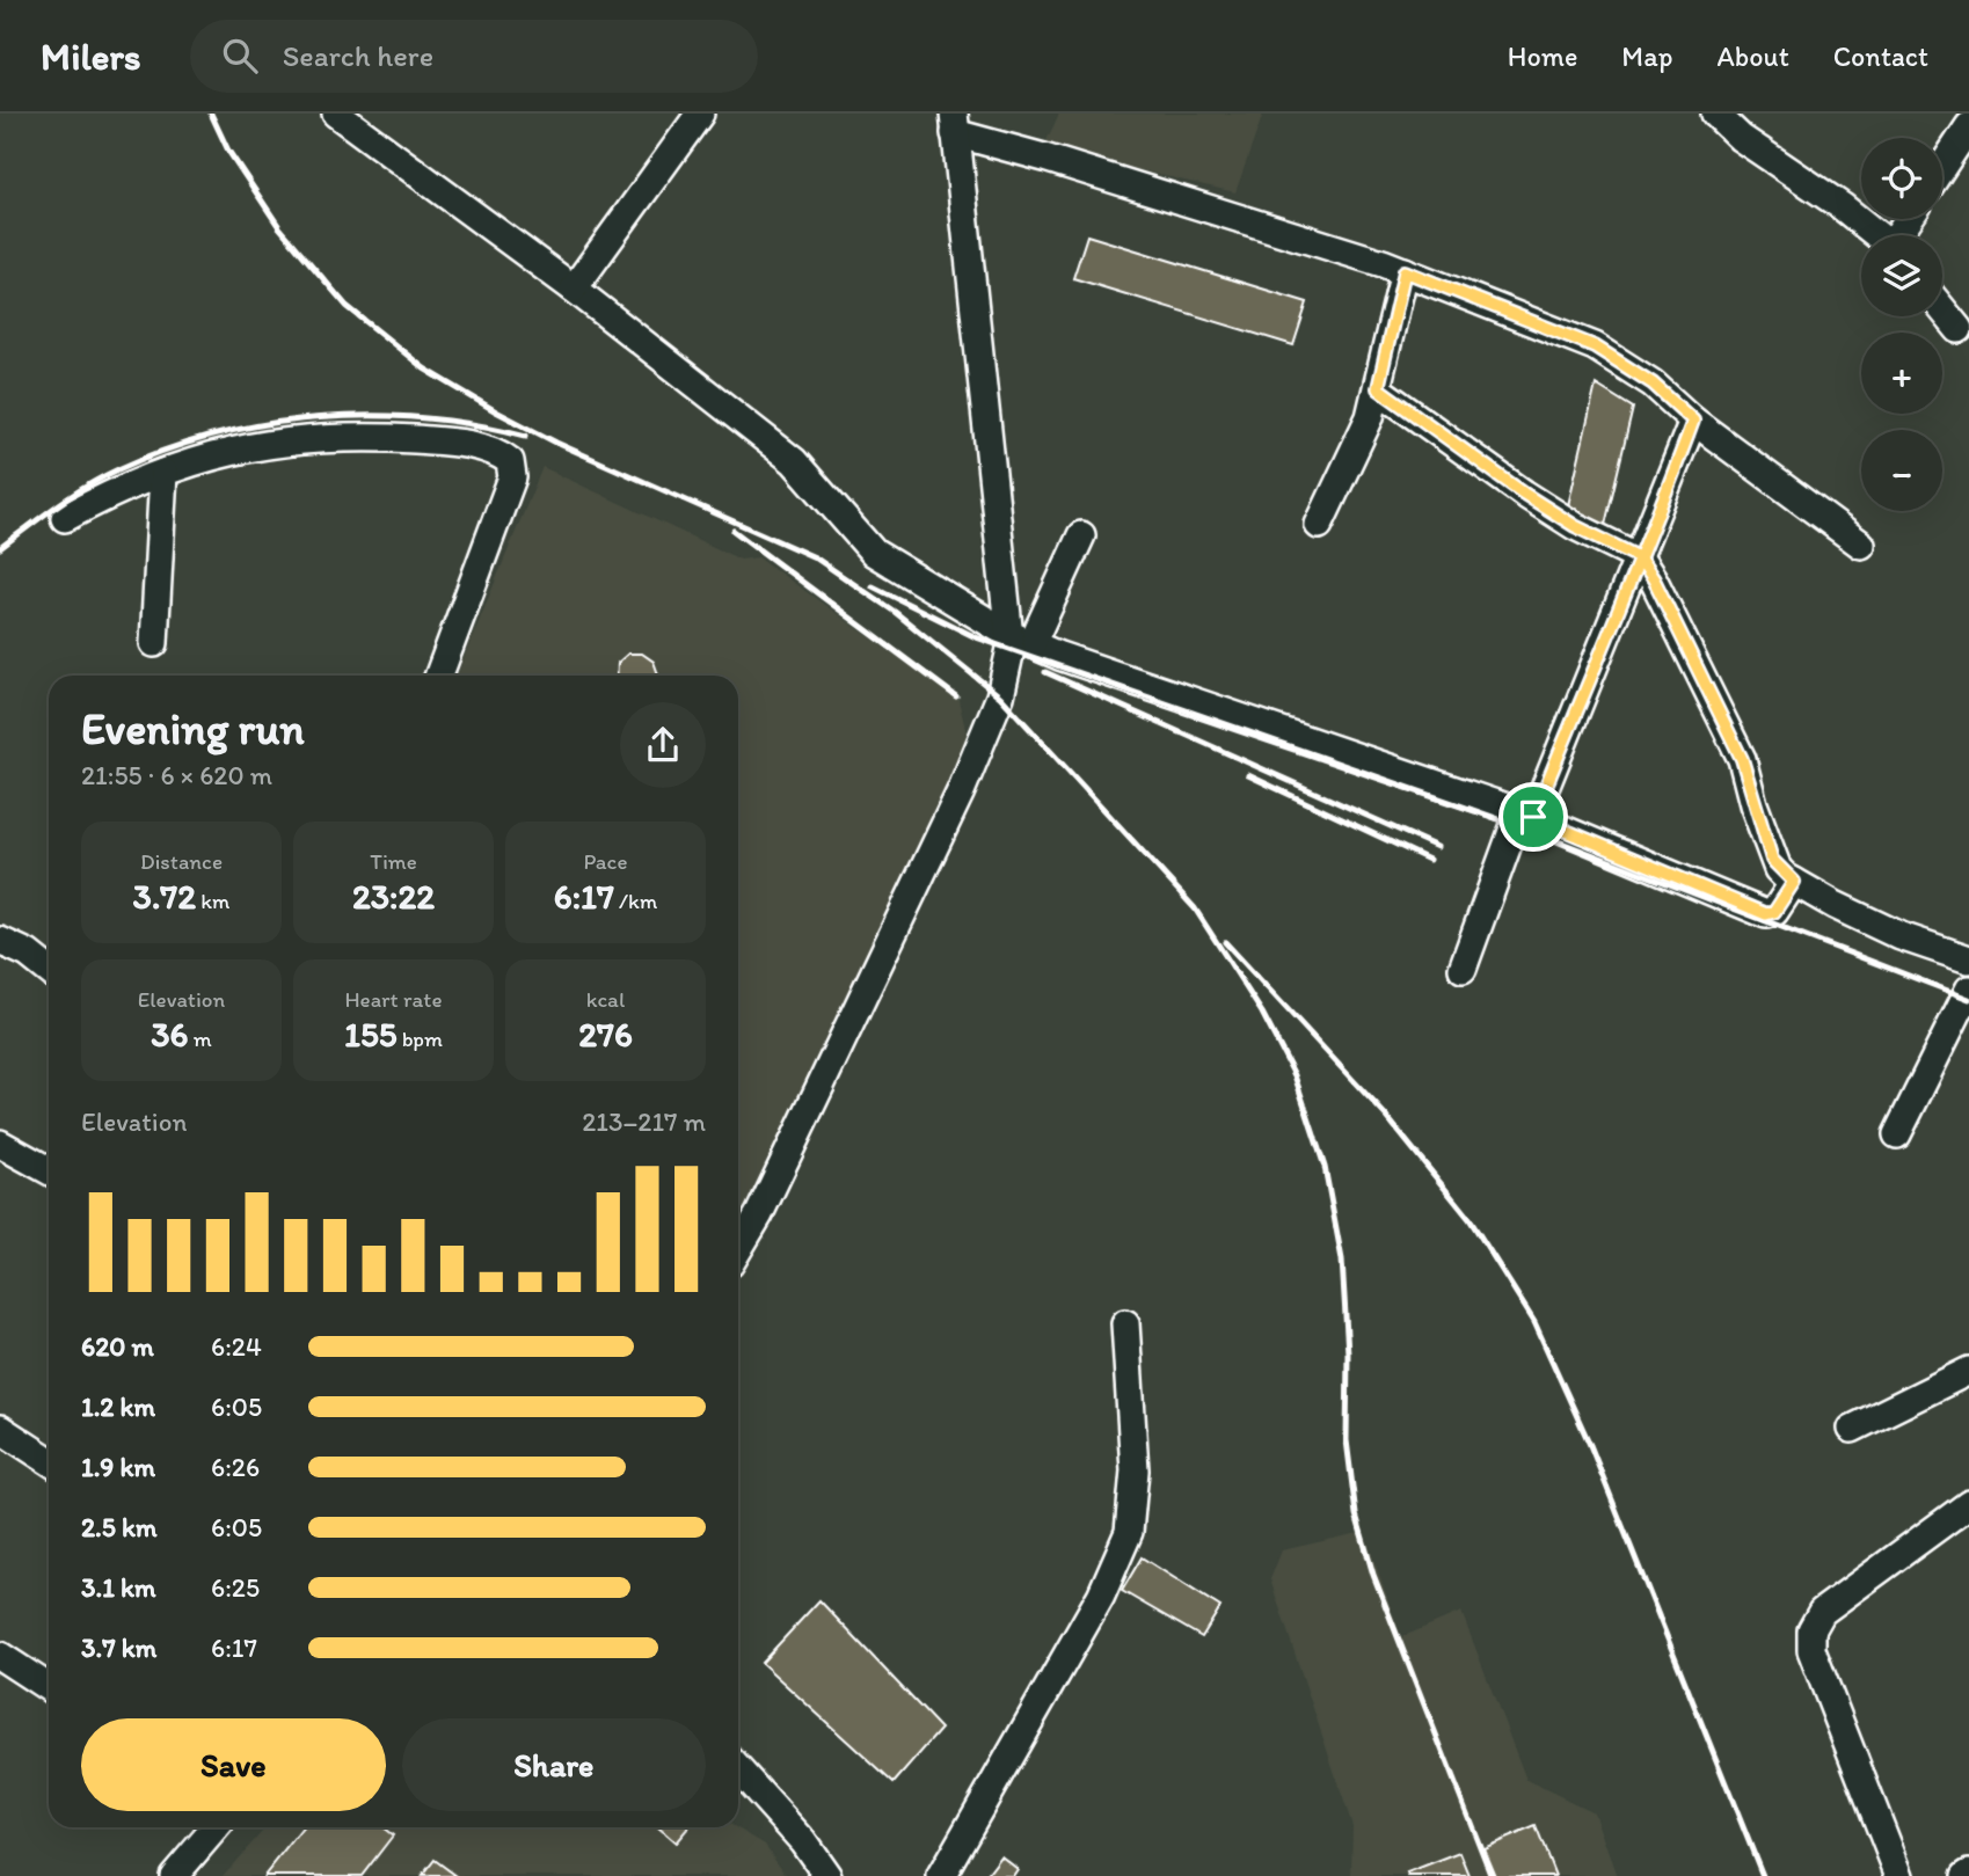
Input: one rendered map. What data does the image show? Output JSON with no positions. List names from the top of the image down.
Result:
{
  "page": {
    "header": "Milers",
    "search": "Search here",
    "nav": [
      "Home",
      "Map",
      "About",
      "Contact"
    ],
    "map_buttons": ["+", "−"],
    "heading": ["Evening run", "21:55 · 6 × 620 m"],
    "stats": [
      ["Distance", "3.72 km"],
      ["Time", "23:22"],
      ["Pace", "6:17 /km"],
      ["Elevation", "36 m"],
      ["Heart rate", "155 bpm"],
      ["kcal", "276"]
    ],
    "chart": ["Elevation", "213–217 m"],
    "list": [
      {
        "name": "620 m",
        "note": "6:24"
      },
      {
        "name": "1.2 km",
        "note": "6:05"
      },
      {
        "name": "1.9 km",
        "note": "6:26"
      },
      {
        "name": "2.5 km",
        "note": "6:05"
      },
      {
        "name": "3.1 km",
        "note": "6:25"
      },
      {
        "name": "3.7 km",
        "note": "6:17"
      }
    ],
    "buttons": ["Save", "Share"]
  }
}
